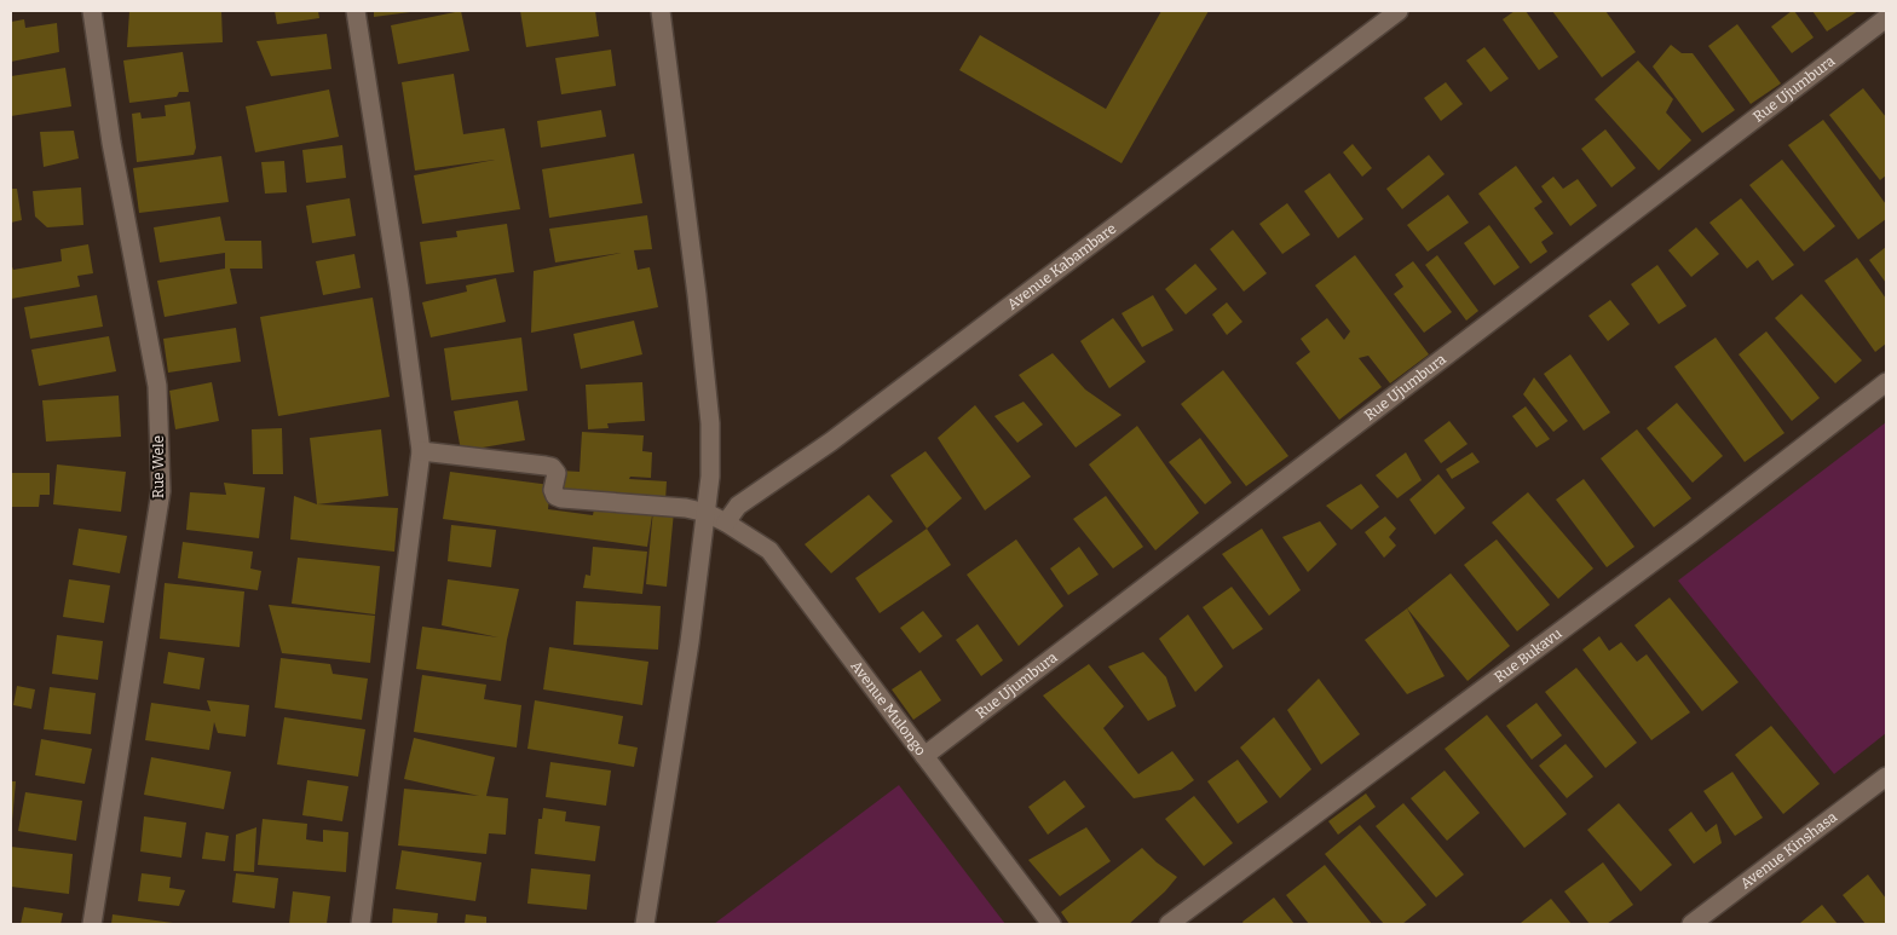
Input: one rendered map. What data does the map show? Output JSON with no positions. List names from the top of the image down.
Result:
{
  "streets": {
    "street": [
      "Rue Ujumbura",
      "Avenue Kabambare",
      "Rue Wele",
      "Rue Bukavu",
      "Avenue Mulongo",
      "Avenue Kinshasa"
    ]
  },
  "crossings": [
    ["Rue Ujumbura", "Avenue Mulongo"],
    ["Avenue Kabambare", "Avenue Mulongo"]
  ]
}
